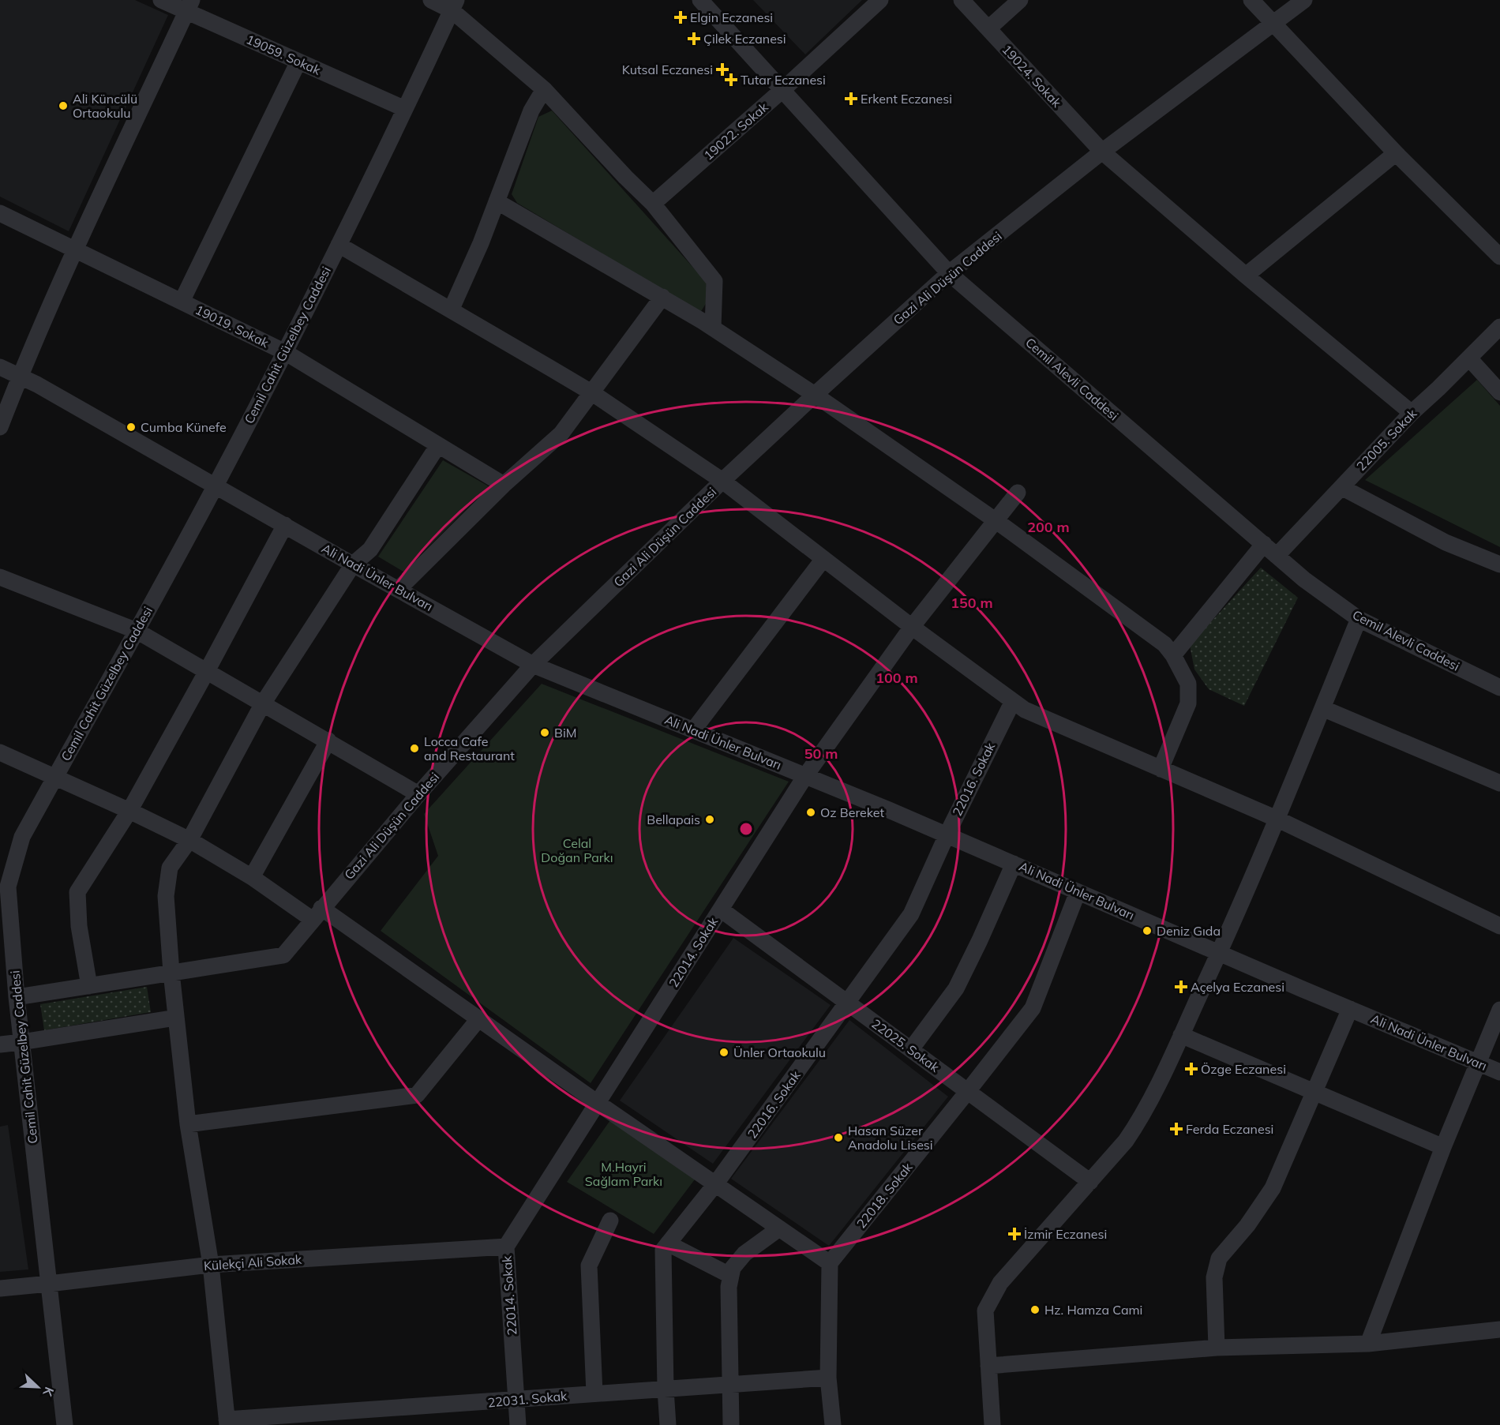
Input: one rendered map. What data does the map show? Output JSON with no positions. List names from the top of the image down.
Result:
{
  "streets": {
    "street": [
      "19059. Sokak",
      "19024. Sokak",
      "19022. Sokak",
      "Gazi Ali Düşün Caddesi",
      "19019. Sokak",
      "Cemil Cahit Güzelbey Caddesi",
      "Cemil Alevli Caddesi",
      "22005. Sokak",
      "Ali Nadi Ünler Bulvarı",
      "22016. Sokak",
      "22014. Sokak",
      "22025. Sokak",
      "22018. Sokak",
      "Külekçi Ali Sokak",
      "22031. Sokak"
    ]
  },
  "crossings": [
    ["19059. Sokak", "Cemil Cahit Güzelbey Caddesi"],
    ["19024. Sokak", "Gazi Ali Düşün Caddesi"],
    ["19024. Sokak", "22005. Sokak"],
    ["19022. Sokak", "Cemil Alevli Caddesi"],
    ["Gazi Ali Düşün Caddesi", "Cemil Cahit Güzelbey Caddesi"],
    ["Gazi Ali Düşün Caddesi", "Cemil Alevli Caddesi"],
    ["Gazi Ali Düşün Caddesi", "Ali Nadi Ünler Bulvarı"],
    ["19019. Sokak", "Cemil Cahit Güzelbey Caddesi"],
    ["Cemil Cahit Güzelbey Caddesi", "Ali Nadi Ünler Bulvarı"],
    ["Cemil Cahit Güzelbey Caddesi", "Külekçi Ali Sokak"],
    ["Cemil Alevli Caddesi", "22005. Sokak"],
    ["Ali Nadi Ünler Bulvarı", "22016. Sokak"],
    ["Ali Nadi Ünler Bulvarı", "22014. Sokak"],
    ["Ali Nadi Ünler Bulvarı", "22018. Sokak"],
    ["22016. Sokak", "22025. Sokak"],
    ["22016. Sokak", "22031. Sokak"],
    ["22014. Sokak", "22025. Sokak"],
    ["22014. Sokak", "Külekçi Ali Sokak"],
    ["22014. Sokak", "22031. Sokak"],
    ["22025. Sokak", "22018. Sokak"]
  ],
  "parks": ["Celal Doğan Parkı", "M.Hayri Sağlam Parkı"],
  "places": {
    "health": [
      "Elgin Eczanesi",
      "Çilek Eczanesi",
      "Kutsal Eczanesi",
      "Tutar Eczanesi",
      "Erkent Eczanesi",
      "Açelya Eczanesi",
      "Özge Eczanesi",
      "Ferda Eczanesi",
      "İzmir Eczanesi"
    ],
    "other": [
      "Ali Küncülü Ortaokulu",
      "Cumba Künefe",
      "BiM",
      "Locca Cafe and Restaurant",
      "Oz Bereket",
      "Bellapais",
      "Deniz Gıda",
      "Ünler Ortaokulu",
      "Hasan Süzer Anadolu Lisesi",
      "Hz. Hamza Cami"
    ]
  },
  "north": "bottom right",
  "rings": [
    "200 m",
    "150 m",
    "100 m",
    "50 m"
  ]
}
